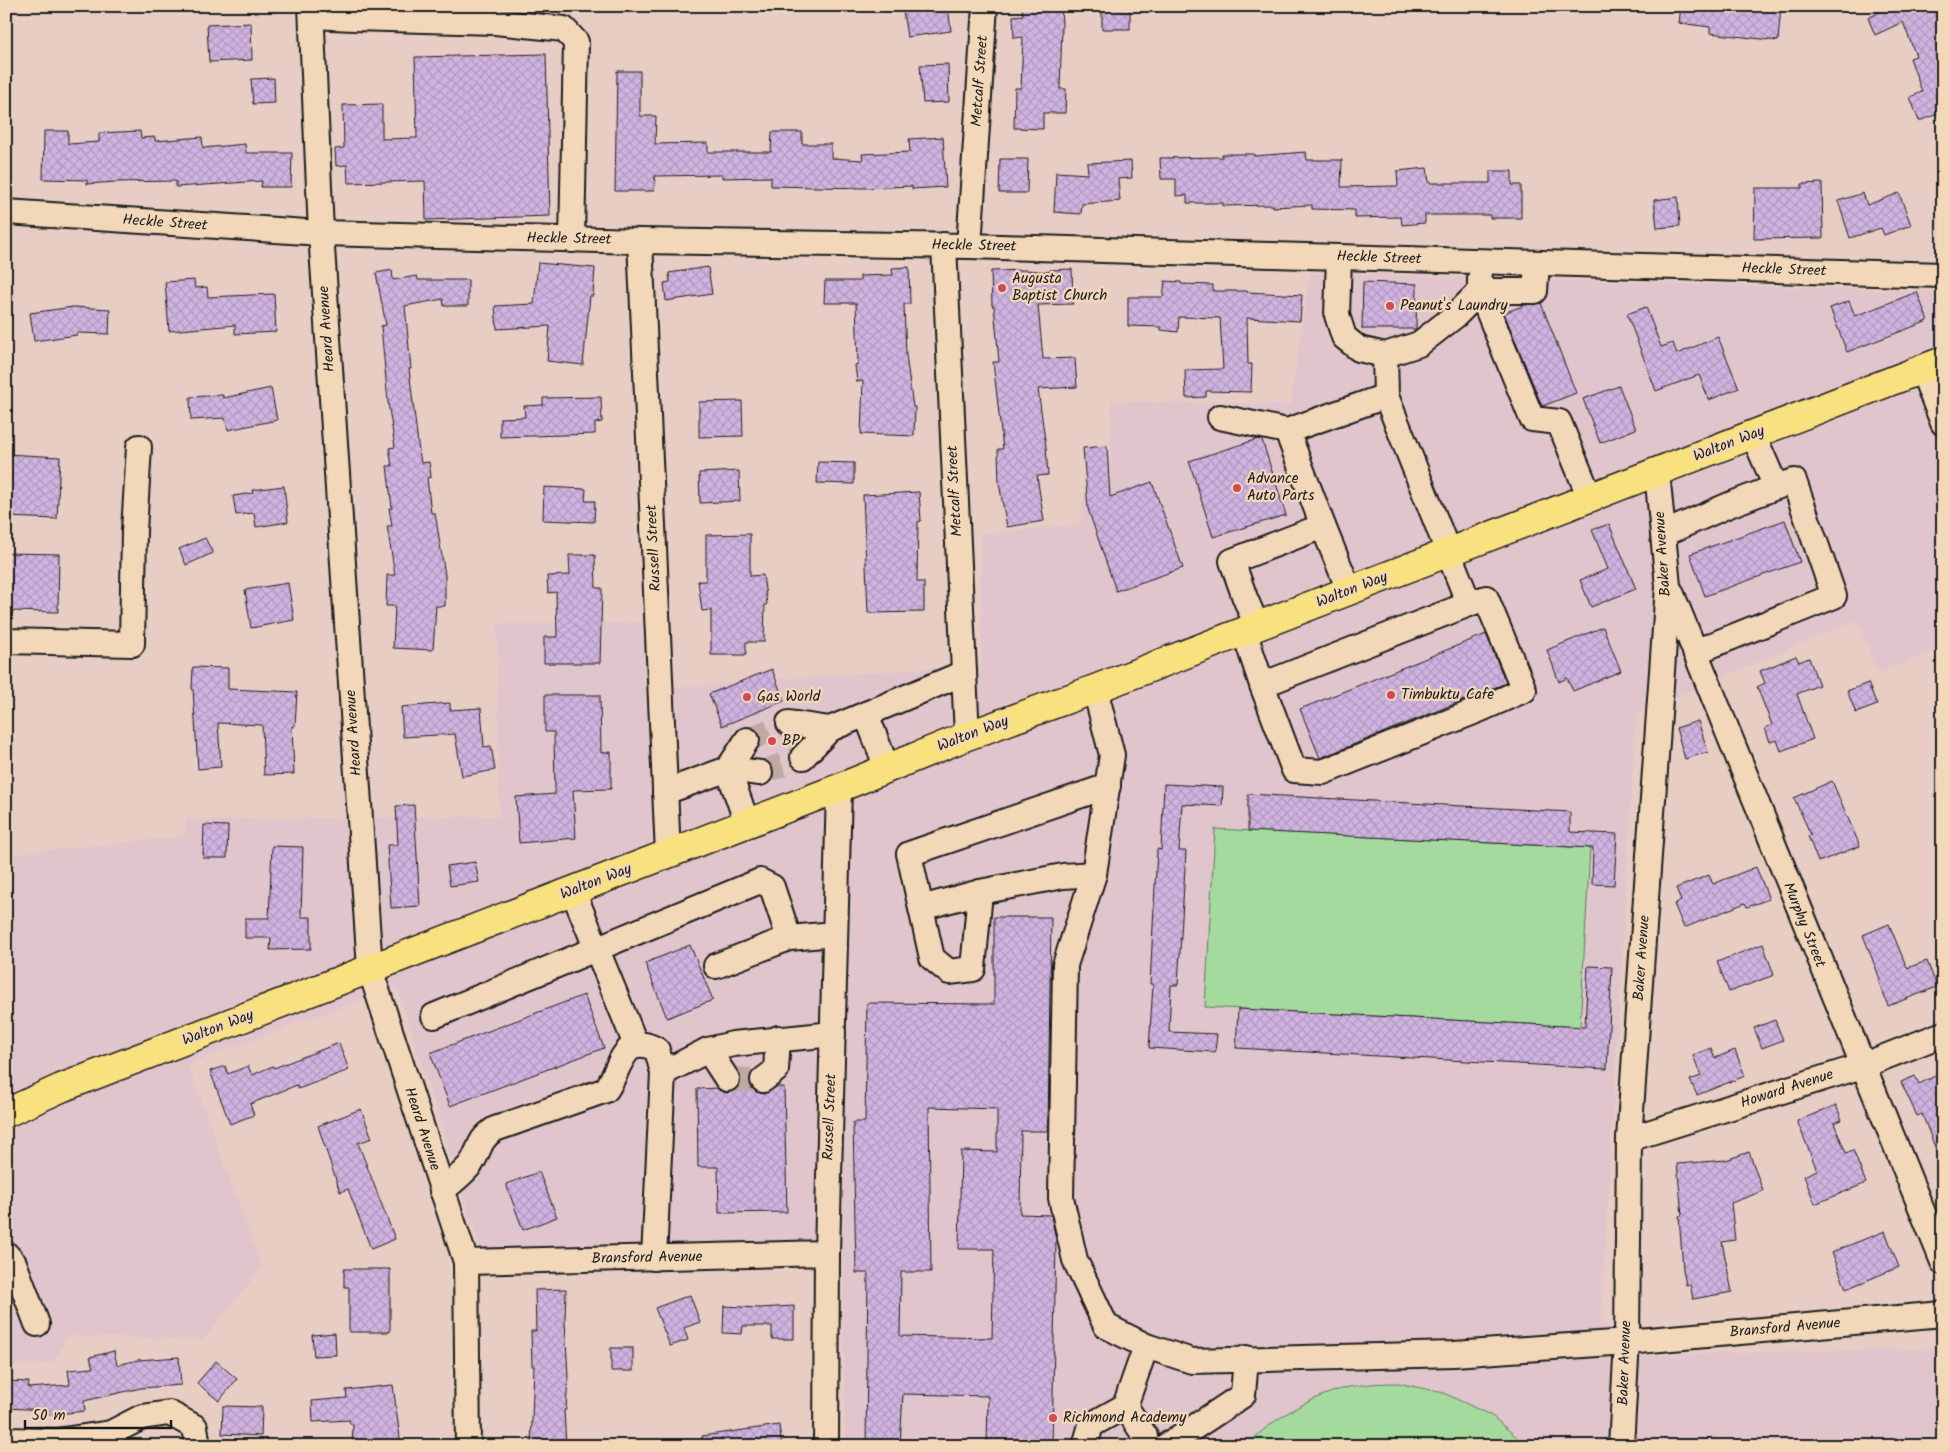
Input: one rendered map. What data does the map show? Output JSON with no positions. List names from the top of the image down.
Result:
{
  "streets": {
    "main road": ["Walton Way"],
    "street": [
      "Metcalf Street",
      "Heckle Street",
      "Heard Avenue",
      "Russell Street",
      "Baker Avenue",
      "Murphy Street",
      "Howard Avenue",
      "Bransford Avenue"
    ]
  },
  "crossings": [
    ["Metcalf Street", "Heckle Street"],
    ["Metcalf Street", "Walton Way"],
    ["Heckle Street", "Heard Avenue"],
    ["Heckle Street", "Russell Street"],
    ["Heard Avenue", "Walton Way"],
    ["Heard Avenue", "Bransford Avenue"],
    ["Walton Way", "Russell Street"],
    ["Walton Way", "Baker Avenue"],
    ["Walton Way", "Bransford Avenue"],
    ["Russell Street", "Bransford Avenue"],
    ["Baker Avenue", "Murphy Street"],
    ["Baker Avenue", "Howard Avenue"],
    ["Baker Avenue", "Bransford Avenue"],
    ["Murphy Street", "Howard Avenue"]
  ],
  "places": [
    "Augusta Baptist Church",
    "Peanut's Laundry",
    "Advance Auto Parts",
    "Timbuktu Cafe",
    "Gas World",
    "BP",
    "Richmond Academy"
  ],
  "scale_bar": "50 m"
}
